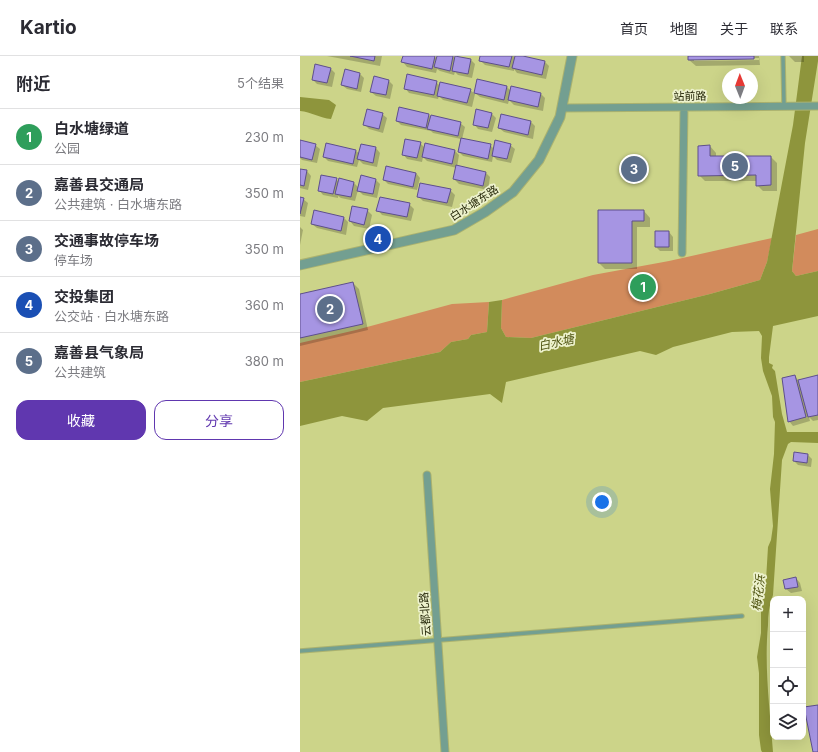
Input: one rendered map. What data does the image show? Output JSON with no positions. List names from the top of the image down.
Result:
{
  "streets": {
    "street": ["站前路", "白水塘东路", "云都北路"]
  },
  "crossings": [
    ["站前路", "白水塘东路"]
  ],
  "water": ["白水塘", "梅花浜"],
  "north": "top",
  "page": {
    "header": "Kartio",
    "nav": [
      "首页",
      "地图",
      "关于",
      "联系"
    ],
    "heading": ["附近", "5个结果"],
    "list": [
      {
        "mark": "1",
        "name": "白水塘绿道",
        "note": "公园",
        "value": "230 m"
      },
      {
        "mark": "2",
        "name": "嘉善县交通局",
        "note": "公共建筑 · 白水塘东路",
        "value": "350 m"
      },
      {
        "mark": "3",
        "name": "交通事故停车场",
        "note": "停车场",
        "value": "350 m"
      },
      {
        "mark": "4",
        "name": "交投集团",
        "note": "公交站 · 白水塘东路",
        "value": "360 m"
      },
      {
        "mark": "5",
        "name": "嘉善县气象局",
        "note": "公共建筑",
        "value": "380 m"
      }
    ],
    "pins": [
      "5",
      "3",
      "4",
      "1",
      "2"
    ],
    "buttons": ["收藏", "分享"],
    "map_buttons": ["+", "−"]
  }
}
